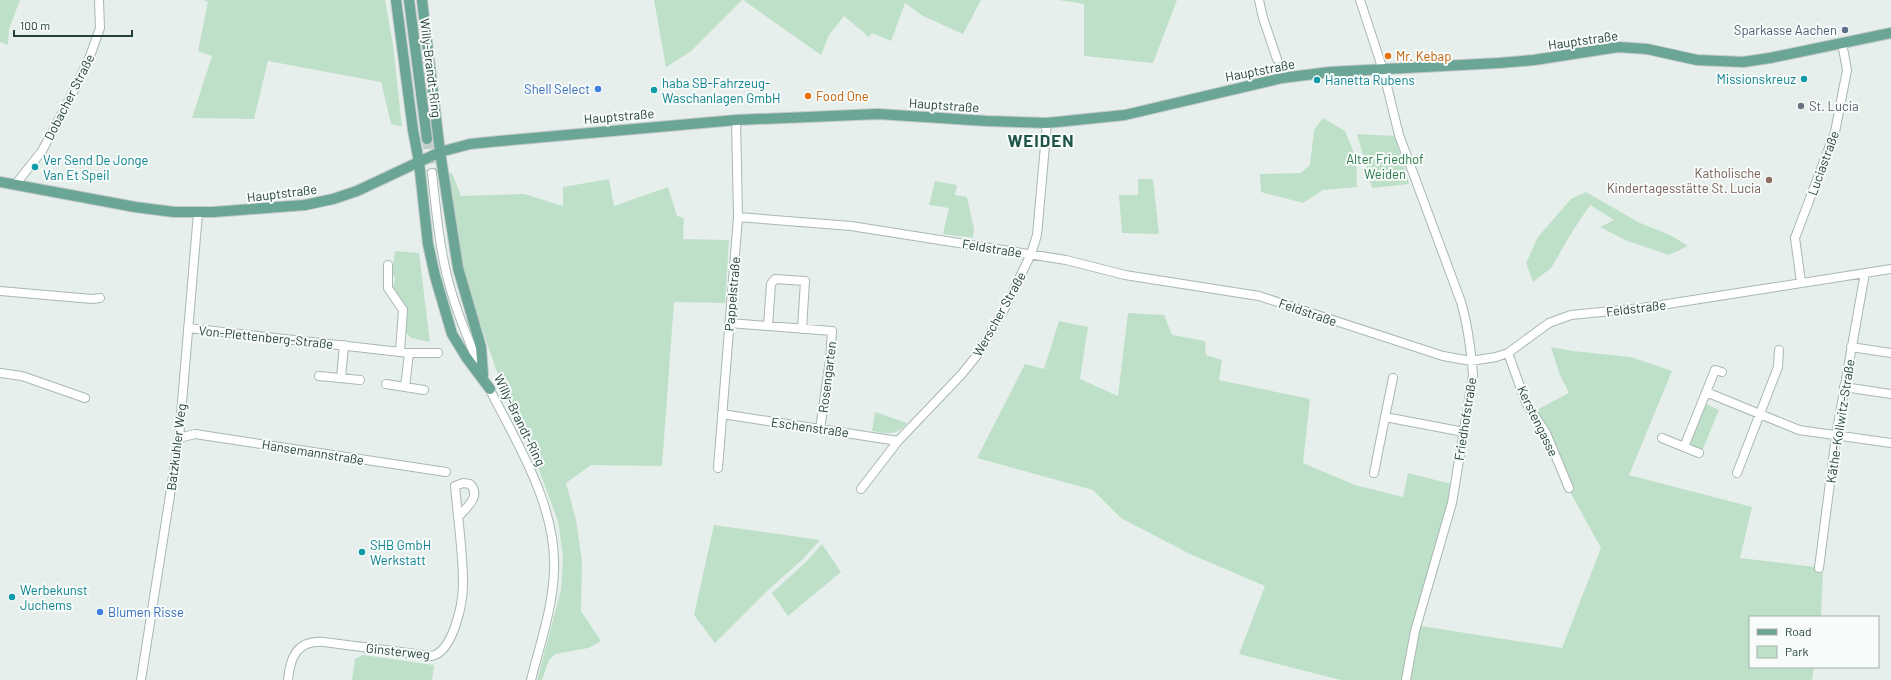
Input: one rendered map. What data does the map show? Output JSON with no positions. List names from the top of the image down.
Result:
{
  "streets": {
    "main road": ["Hauptstraße", "Willy-Brandt-Ring"],
    "street": [
      "Dobacher Straße",
      "Luciastraße",
      "Feldstraße",
      "Pappelstraße",
      "Werscher Straße",
      "Von-Plettenberg-Straße",
      "Rosengarten",
      "Friedhofstraße",
      "Kerstengasse",
      "Käthe-Kollwitz-Straße",
      "Eschenstraße",
      "Batzkuhler Weg",
      "Hansemannstraße",
      "Ginsterweg"
    ]
  },
  "crossings": [
    ["Hauptstraße", "Dobacher Straße"],
    ["Hauptstraße", "Luciastraße"],
    ["Hauptstraße", "Pappelstraße"],
    ["Hauptstraße", "Werscher Straße"],
    ["Hauptstraße", "Friedhofstraße"],
    ["Hauptstraße", "Batzkuhler Weg"],
    ["Luciastraße", "Feldstraße"],
    ["Feldstraße", "Pappelstraße"],
    ["Feldstraße", "Werscher Straße"],
    ["Feldstraße", "Friedhofstraße"],
    ["Feldstraße", "Kerstengasse"],
    ["Feldstraße", "Käthe-Kollwitz-Straße"],
    ["Pappelstraße", "Rosengarten"],
    ["Pappelstraße", "Eschenstraße"],
    ["Werscher Straße", "Eschenstraße"],
    ["Von-Plettenberg-Straße", "Batzkuhler Weg"],
    ["Rosengarten", "Eschenstraße"],
    ["Batzkuhler Weg", "Hansemannstraße"]
  ],
  "districts": ["WEIDEN"],
  "parks": ["Alter Friedhof Weiden"],
  "places": [
    "Sparkasse Aachen",
    "Mr. Kebap",
    "Missionskreuz",
    "Hanetta Rubens",
    "Shell Select",
    "haba SB-Fahrzeug- Waschanlagen GmbH",
    "Food One",
    "St. Lucia",
    "Ver Send De Jonge Van Et Speil",
    "Katholische Kindertagesstätte St. Lucia",
    "SHB GmbH Werkstatt",
    "Werbekunst Juchems",
    "Blumen Risse"
  ],
  "legend": ["Road", "Park"],
  "scale_bar": "100 m"
}
